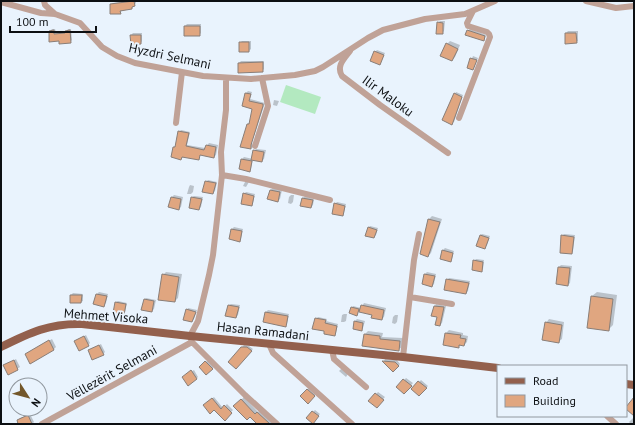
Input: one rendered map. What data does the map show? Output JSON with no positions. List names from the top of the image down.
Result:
{
  "streets": {
    "main road": ["Mehmet Visoka", "Hasan Ramadani"],
    "street": ["Hyzdri Selmani", "Ilir Maloku", "Vëllezërit Selmani"]
  },
  "crossings": [
    ["Hyzdri Selmani", "Ilir Maloku"],
    ["Hyzdri Selmani", "Mehmet Visoka"],
    ["Hyzdri Selmani", "Hasan Ramadani"],
    ["Hyzdri Selmani", "Vëllezërit Selmani"],
    ["Mehmet Visoka", "Hasan Ramadani"],
    ["Mehmet Visoka", "Vëllezërit Selmani"],
    ["Hasan Ramadani", "Vëllezërit Selmani"]
  ],
  "legend": ["Road", "Building"],
  "scale_bar": "100 m",
  "north": "bottom right"
}
